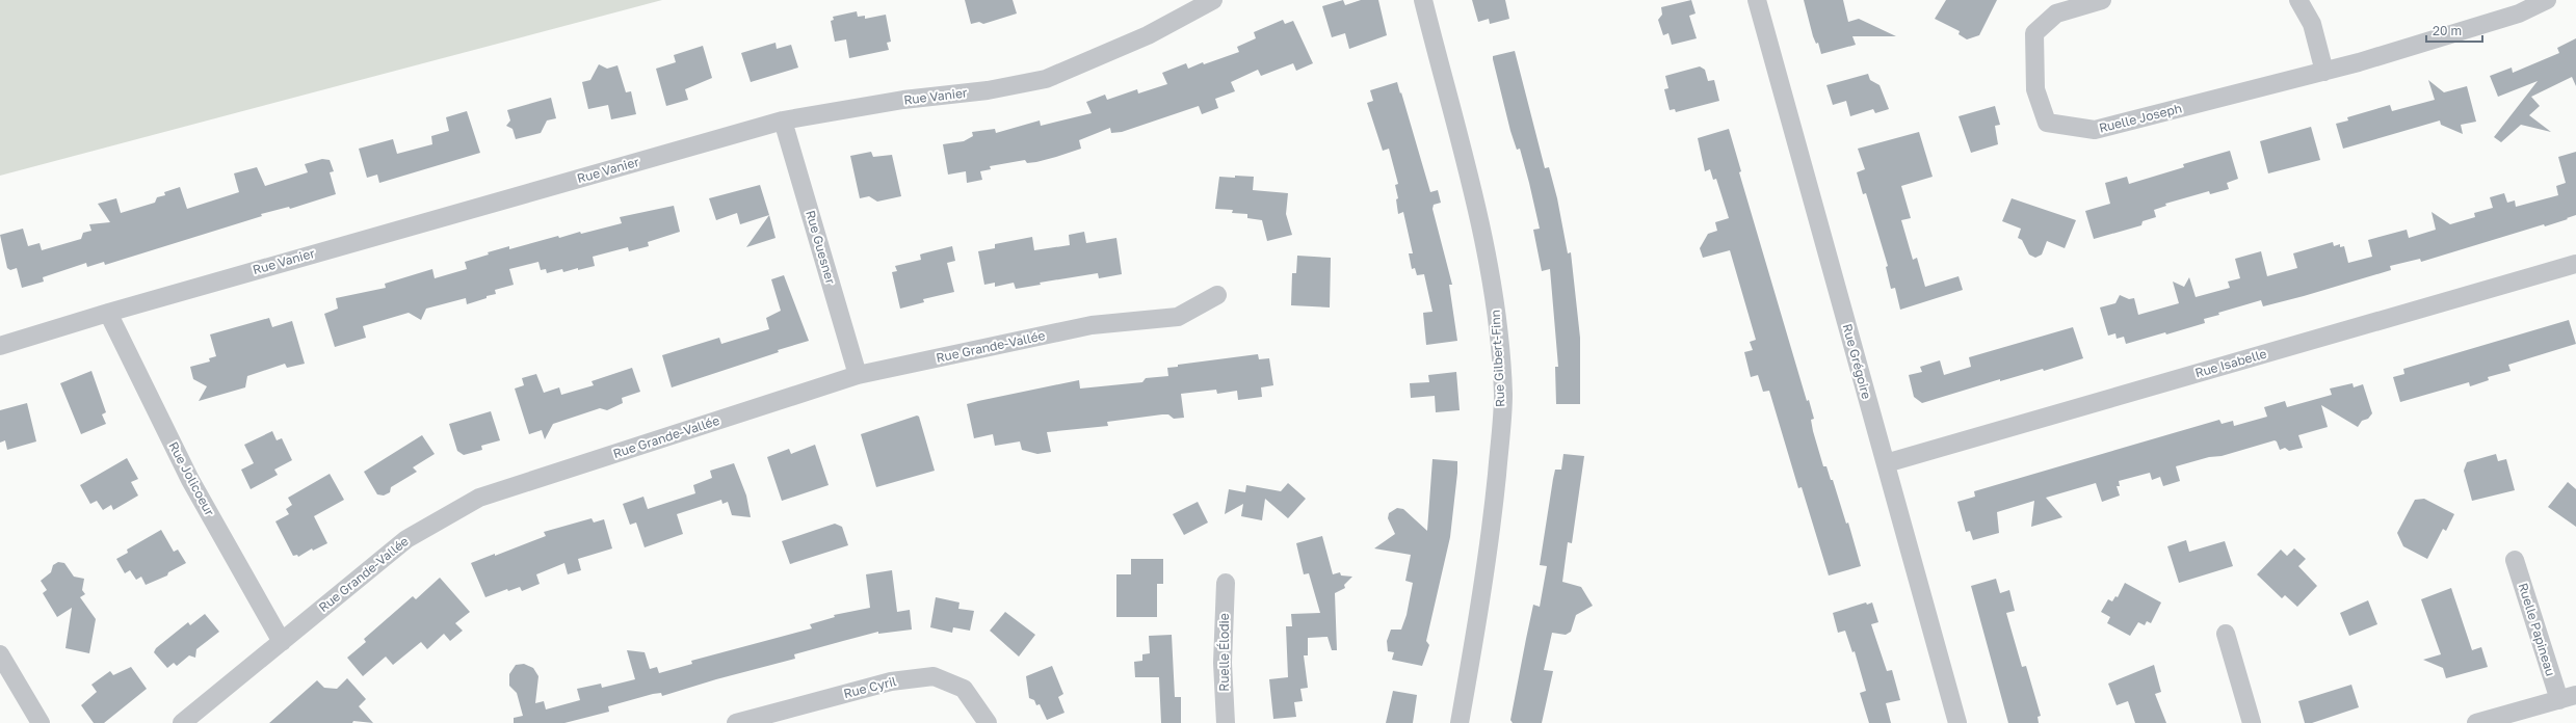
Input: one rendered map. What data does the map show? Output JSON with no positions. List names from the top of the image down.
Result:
{
  "streets": {
    "street": [
      "Rue Vanier",
      "Ruelle Joseph",
      "Rue Guesner",
      "Rue Grande-Vallée",
      "Rue Gilbert-Finn",
      "Rue Grégoire",
      "Rue Isabelle",
      "Rue Jolicoeur",
      "Ruelle Papineau",
      "Ruelle Élodie",
      "Rue Cyril"
    ]
  },
  "crossings": [
    ["Rue Vanier", "Rue Guesner"],
    ["Rue Vanier", "Rue Jolicoeur"],
    ["Rue Guesner", "Rue Grande-Vallée"],
    ["Rue Grande-Vallée", "Rue Jolicoeur"],
    ["Rue Grégoire", "Rue Isabelle"]
  ],
  "scale_bar": "20 m"
}
